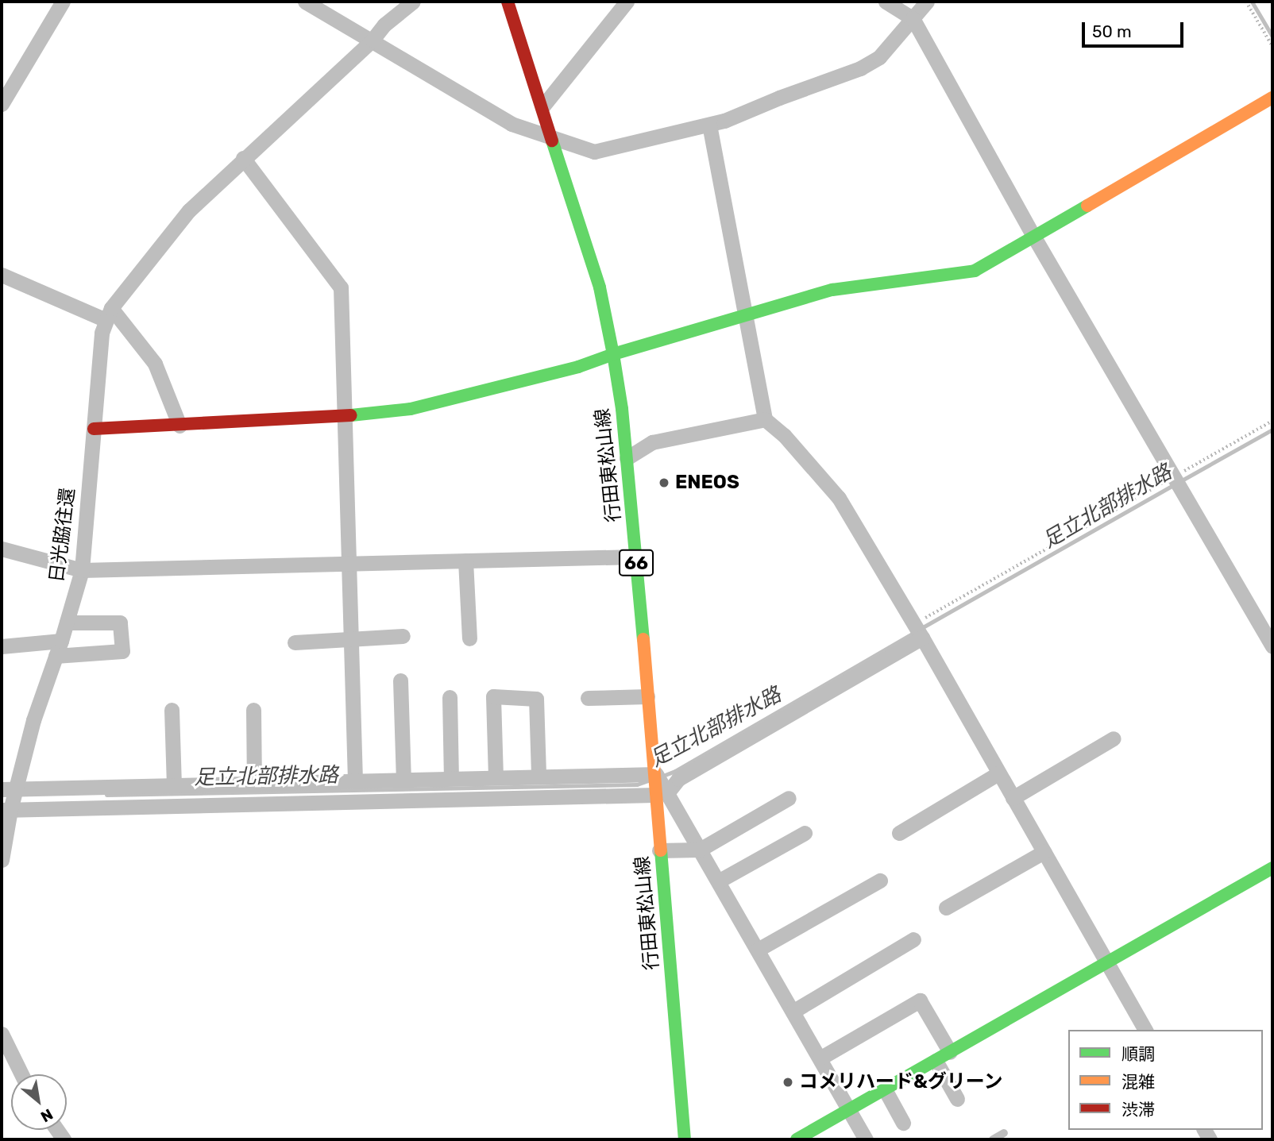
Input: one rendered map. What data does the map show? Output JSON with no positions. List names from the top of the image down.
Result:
{
  "streets": {
    "street": ["行田東松山線", "日光脇往還", "66"]
  },
  "water": ["足立北部排水路"],
  "places": ["ENEOS", "コメリハード&グリーン"],
  "legend": ["順調", "混雑", "渋滞"],
  "scale_bar": "50 m",
  "north": "bottom right"
}
